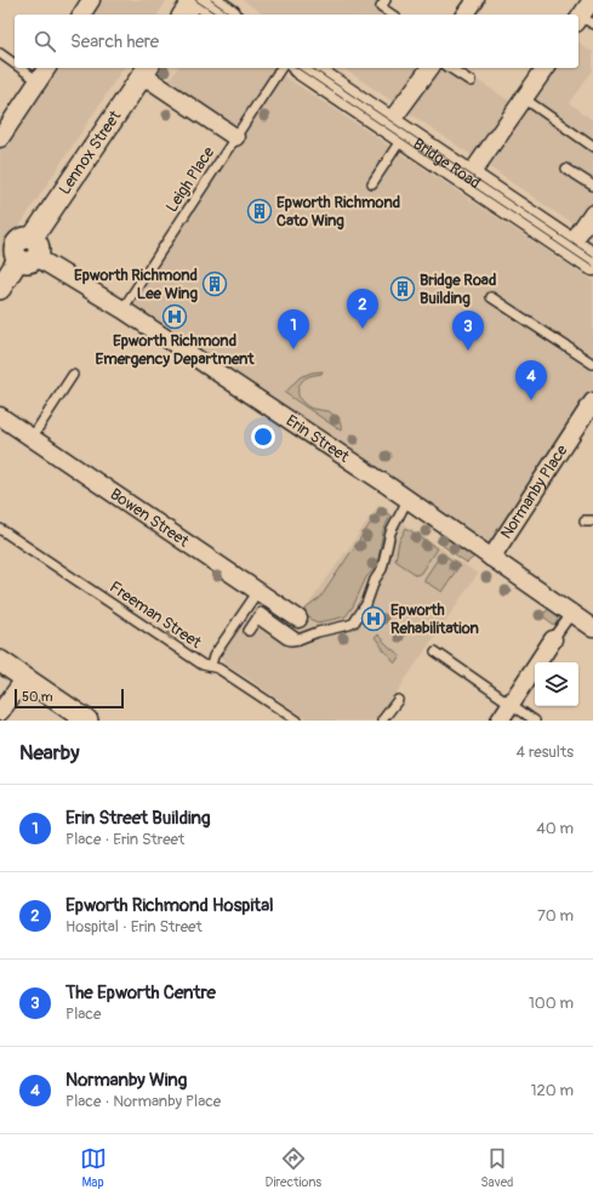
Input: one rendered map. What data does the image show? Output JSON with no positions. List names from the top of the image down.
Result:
{
  "streets": {
    "main road": ["Bridge Road"],
    "street": [
      "Lennox Street",
      "Erin Street",
      "Normanby Place",
      "Bowen Street"
    ],
    "lane": ["Leigh Place", "Freeman Street"]
  },
  "crossings": [
    ["Lennox Street", "Erin Street"],
    ["Leigh Place", "Erin Street"],
    ["Erin Street", "Normanby Place"]
  ],
  "places": {
    "building": ["Epworth Richmond Cato Wing", "Epworth Richmond Lee Wing", "Bridge Road Building"],
    "hospital": ["Epworth Richmond Emergency Department", "Epworth Rehabilitation"]
  },
  "scale_bar": "50 m",
  "page": {
    "search": "Search here",
    "pins": [
      "2",
      "1",
      "3",
      "4"
    ],
    "scale": "50 m",
    "heading": ["Nearby", "4 results"],
    "list": [
      {
        "mark": "1",
        "name": "Erin Street Building",
        "note": "Place · Erin Street",
        "value": "40 m"
      },
      {
        "mark": "2",
        "name": "Epworth Richmond Hospital",
        "note": "Hospital · Erin Street",
        "value": "70 m"
      },
      {
        "mark": "3",
        "name": "The Epworth Centre",
        "note": "Place",
        "value": "100 m"
      },
      {
        "mark": "4",
        "name": "Normanby Wing",
        "note": "Place · Normanby Place",
        "value": "120 m"
      }
    ],
    "nav": ["Map", "Directions", "Saved"]
  }
}
